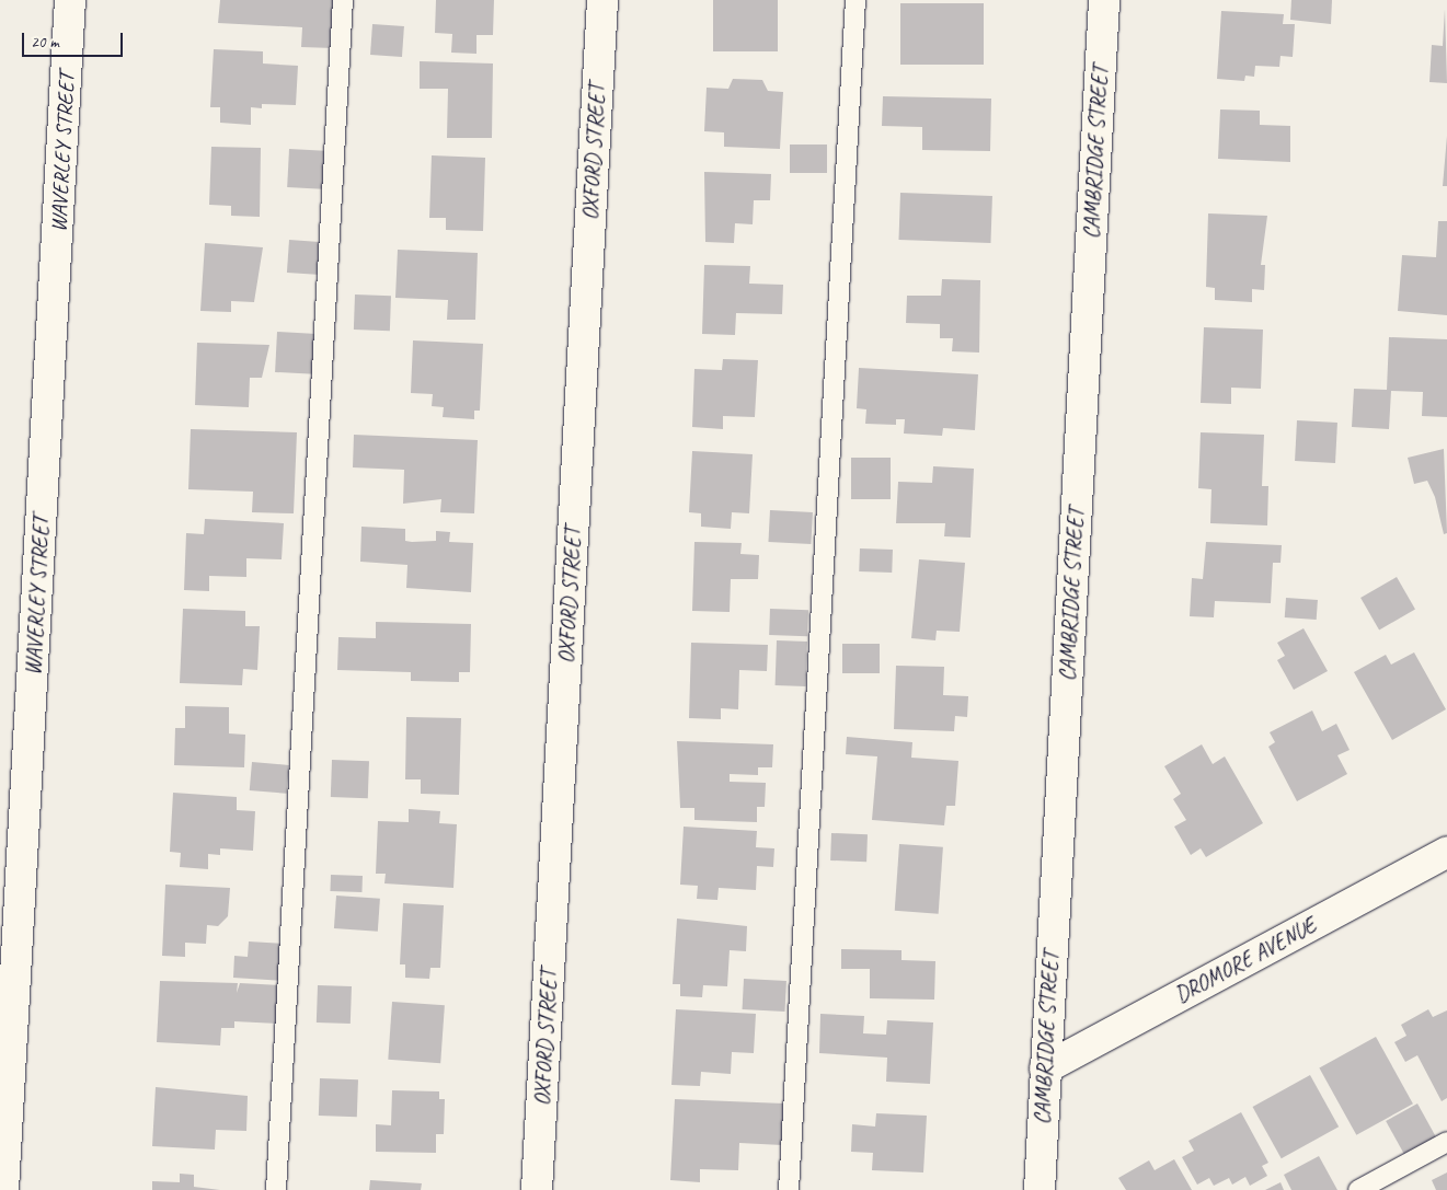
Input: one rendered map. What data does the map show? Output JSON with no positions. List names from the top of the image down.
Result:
{
  "streets": {
    "street": [
      "WAVERLEY STREET",
      "OXFORD STREET",
      "CAMBRIDGE STREET",
      "DROMORE AVENUE"
    ]
  },
  "crossings": [
    ["CAMBRIDGE STREET", "DROMORE AVENUE"]
  ],
  "scale_bar": "20 m"
}
